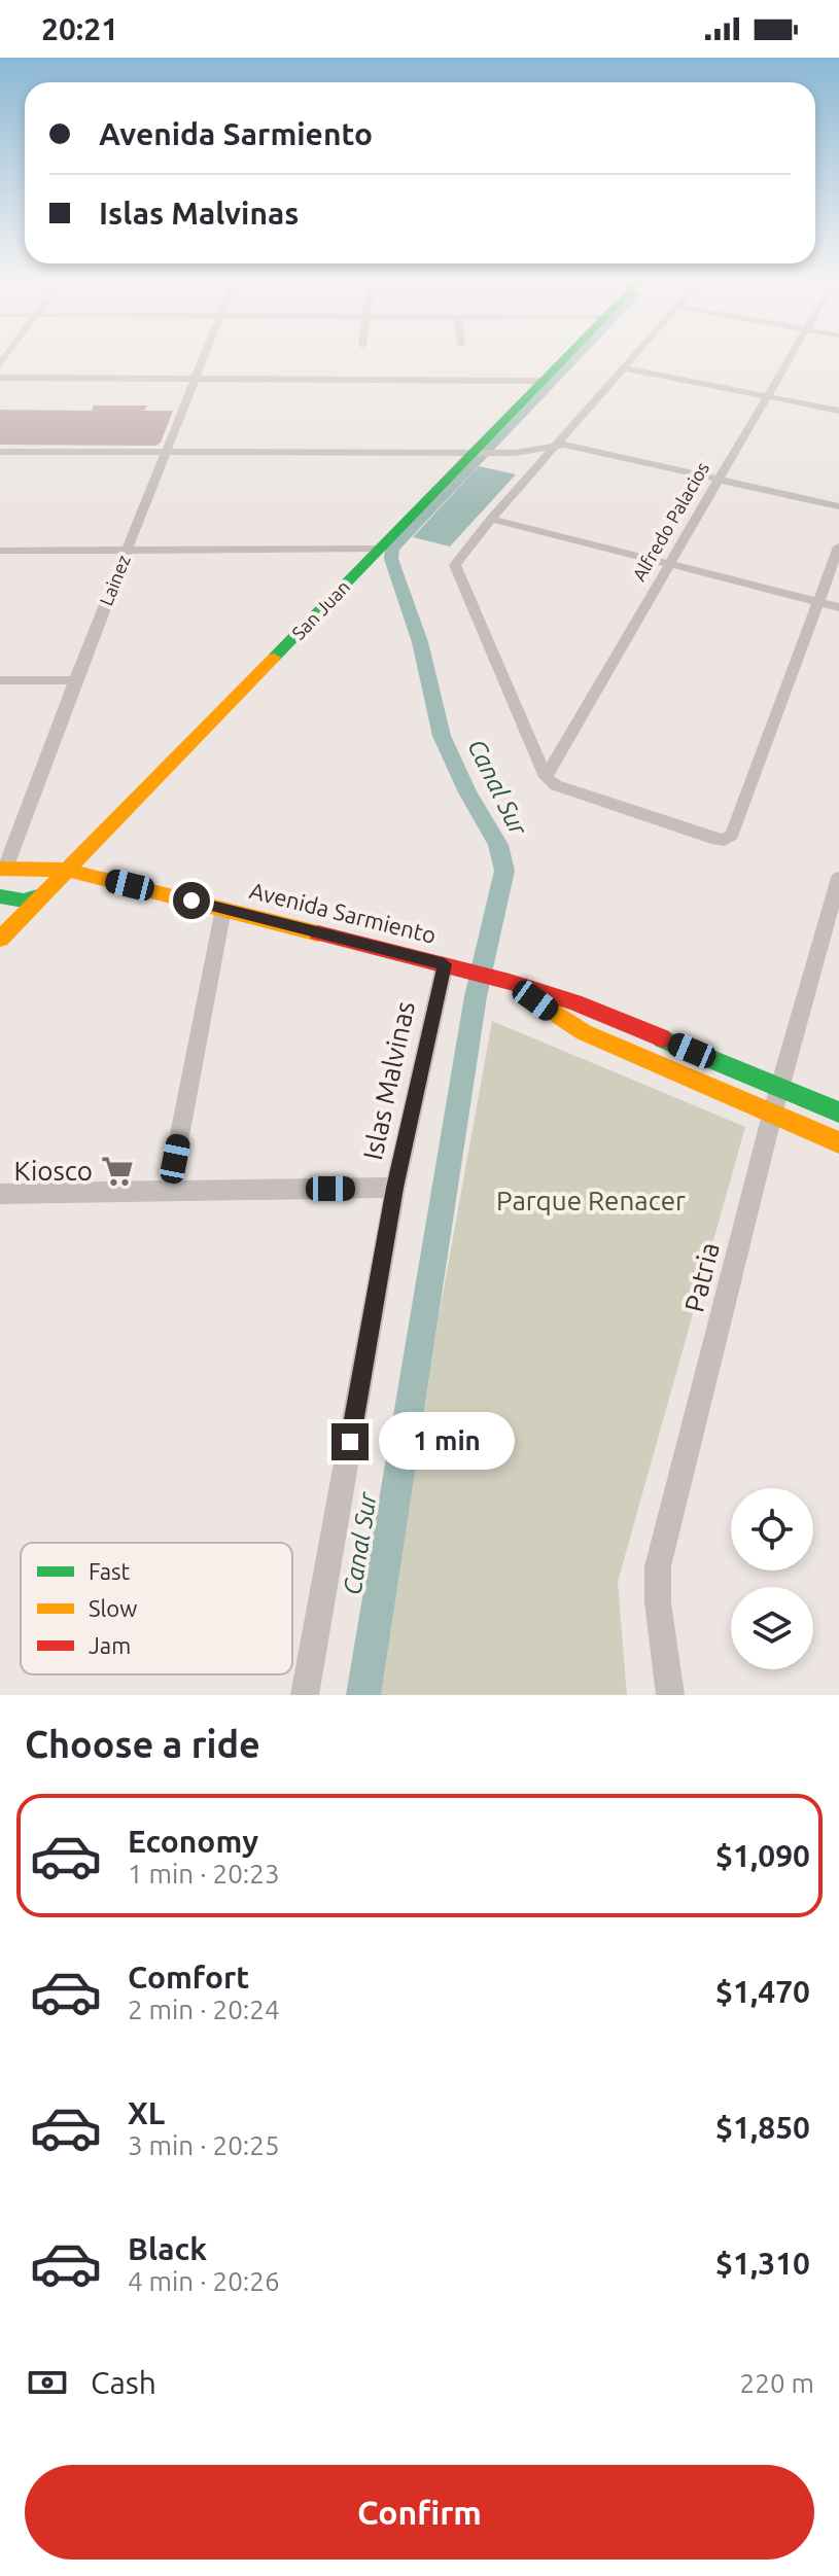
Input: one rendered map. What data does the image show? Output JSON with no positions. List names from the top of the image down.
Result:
{
  "streets": {
    "street": [
      "Alfredo Palacios",
      "Lainez",
      "San Juan",
      "Avenida Sarmiento",
      "Islas Malvinas",
      "Patria"
    ]
  },
  "crossings": [
    ["Lainez", "Avenida Sarmiento"],
    ["San Juan", "Avenida Sarmiento"],
    ["Avenida Sarmiento", "Islas Malvinas"],
    ["Avenida Sarmiento", "Patria"]
  ],
  "water": ["Canal Sur"],
  "parks": ["Parque Renacer"],
  "places": {
    "supermarket": ["Kiosco"]
  },
  "legend": ["Fast", "Slow", "Jam"],
  "page": {
    "status": "20:21",
    "banner": ["Avenida Sarmiento", "Islas Malvinas"],
    "bubble": "1 min",
    "heading": "Choose a ride",
    "list": [
      {
        "name": "Economy",
        "note": "1 min · 20:23",
        "value": "$1,090"
      },
      {
        "name": "Comfort",
        "note": "2 min · 20:24",
        "value": "$1,470"
      },
      {
        "name": "XL",
        "note": "3 min · 20:25",
        "value": "$1,850"
      },
      {
        "name": "Black",
        "note": "4 min · 20:26",
        "value": "$1,310"
      }
    ],
    "pay": ["Cash", "220 m"],
    "buttons": "Confirm"
  }
}
